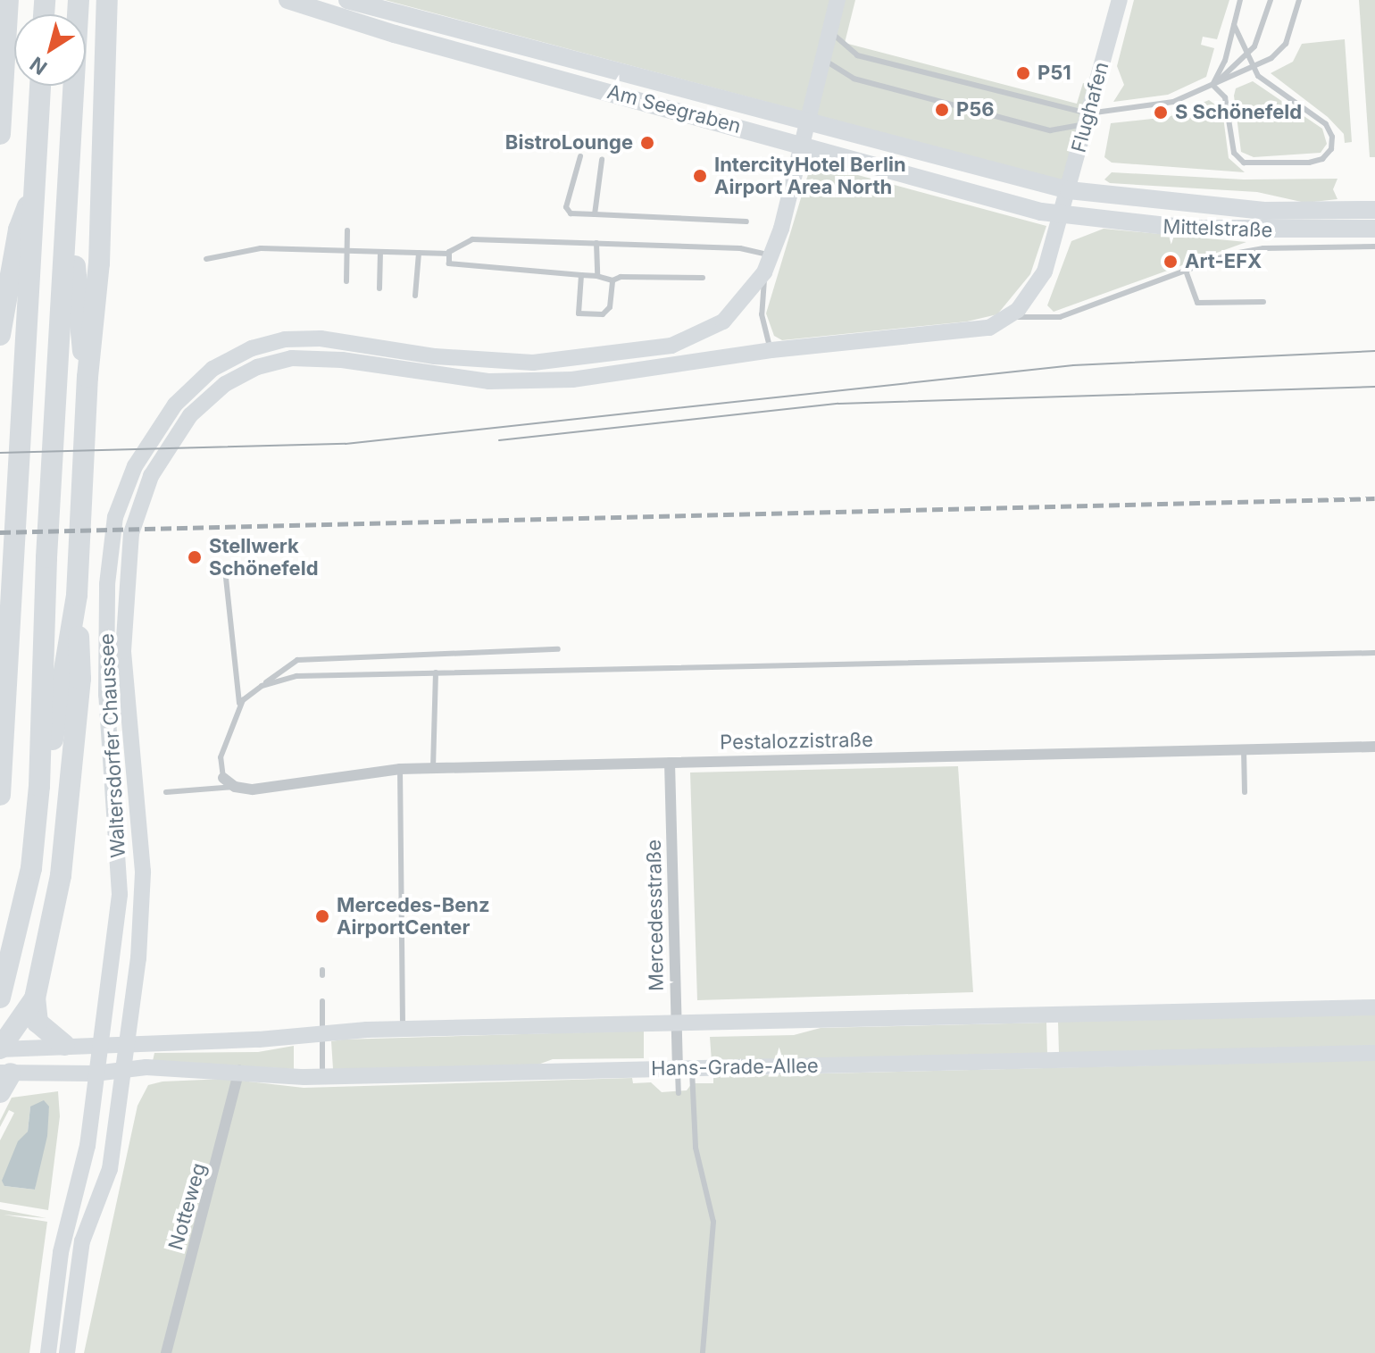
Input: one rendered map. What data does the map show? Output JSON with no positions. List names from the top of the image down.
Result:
{
  "streets": {
    "main road": [
      "Flughafen",
      "Am Seegraben",
      "Mittelstraße",
      "Waltersdorfer Chaussee",
      "Hans-Grade-Allee"
    ],
    "street": ["Pestalozzistraße", "Mercedesstraße", "Notteweg"]
  },
  "crossings": [
    ["Flughafen", "Am Seegraben"],
    ["Flughafen", "Mittelstraße"],
    ["Flughafen", "Waltersdorfer Chaussee"],
    ["Am Seegraben", "Mittelstraße"],
    ["Am Seegraben", "Waltersdorfer Chaussee"],
    ["Mittelstraße", "Waltersdorfer Chaussee"],
    ["Pestalozzistraße", "Mercedesstraße"],
    ["Waltersdorfer Chaussee", "Hans-Grade-Allee"],
    ["Mercedesstraße", "Hans-Grade-Allee"],
    ["Hans-Grade-Allee", "Notteweg"]
  ],
  "places": [
    "P51",
    "P56",
    "S Schönefeld",
    "BistroLounge",
    "IntercityHotel Berlin Airport Area North",
    "Art-EFX",
    "Stellwerk Schönefeld",
    "Mercedes-Benz AirportCenter"
  ],
  "north": "bottom left"
}
